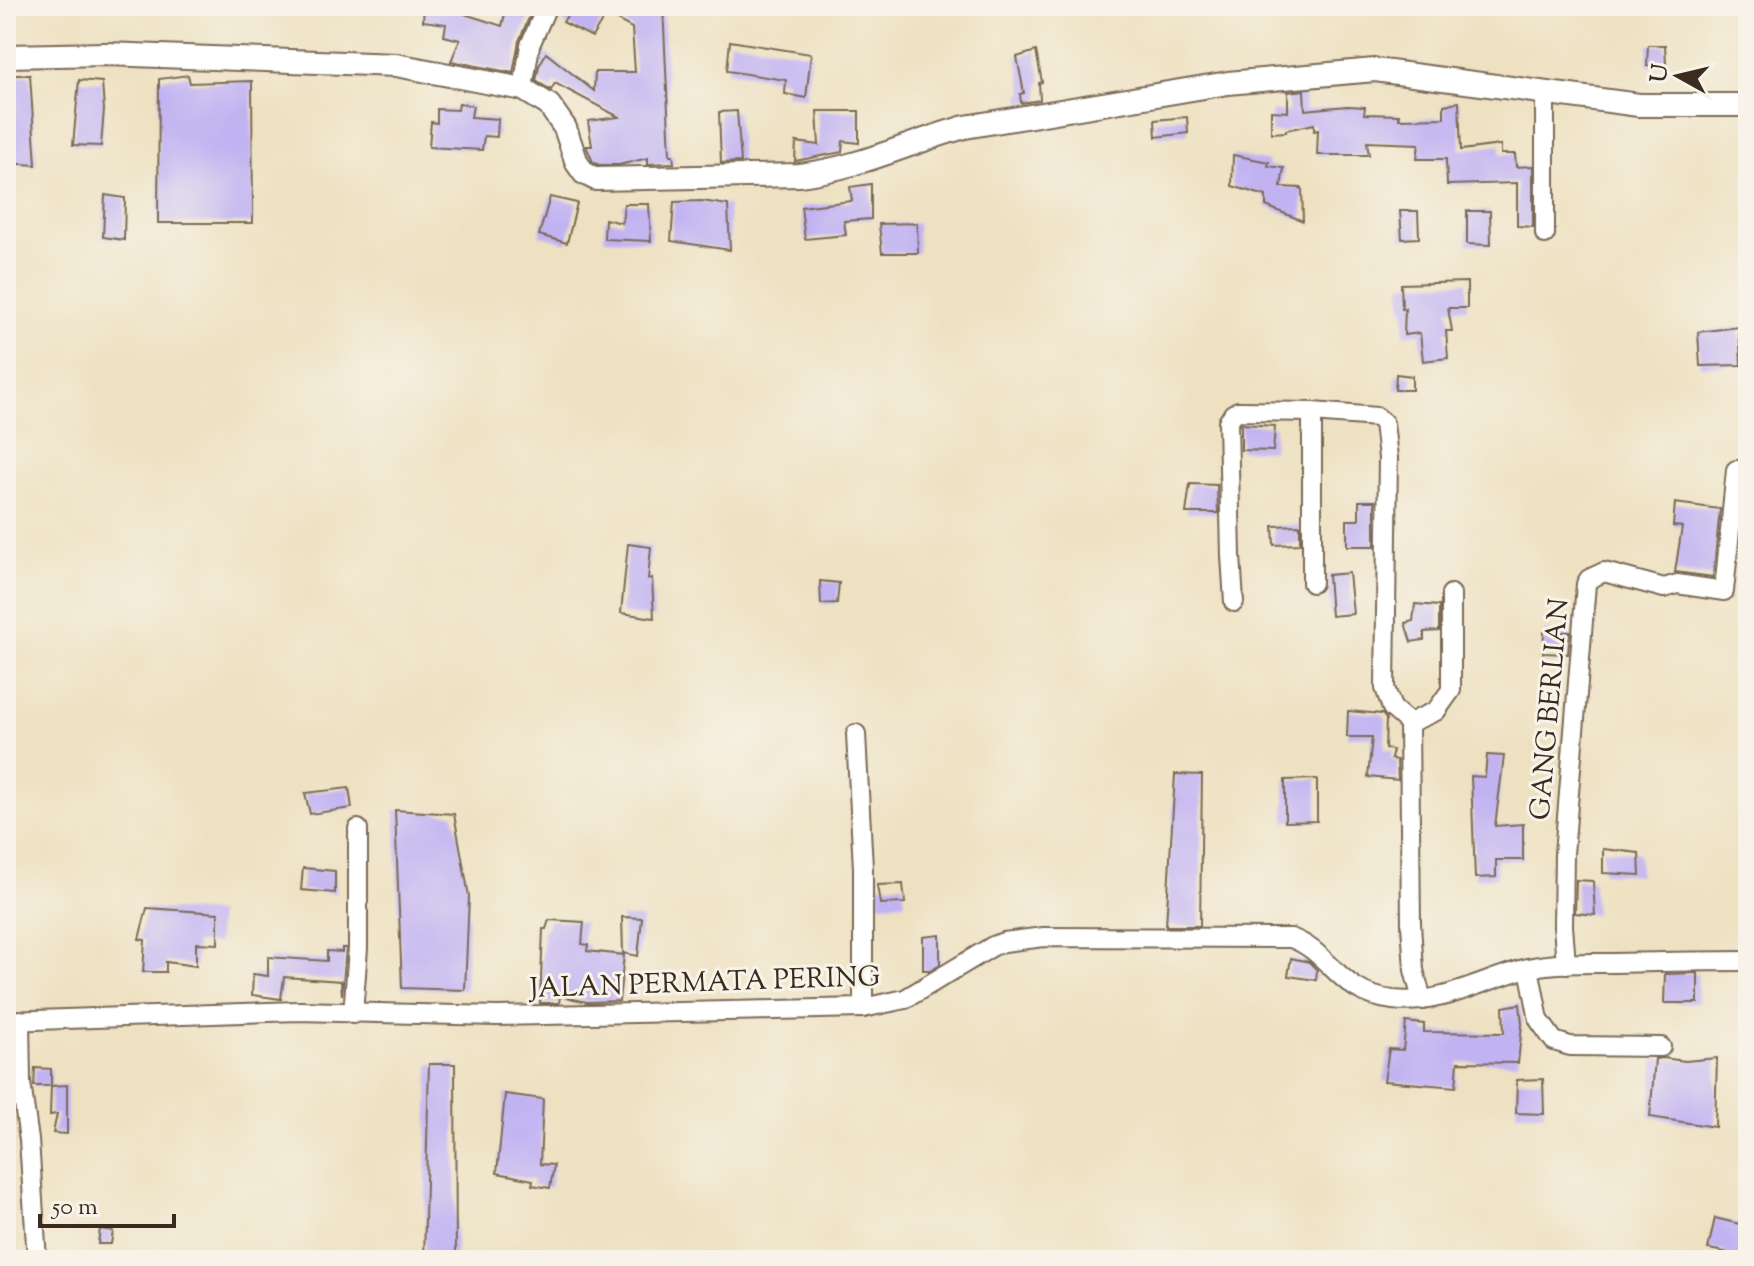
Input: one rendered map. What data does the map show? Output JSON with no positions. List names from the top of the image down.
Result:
{
  "streets": {
    "street": ["GANG BERLIAN", "JALAN PERMATA PERING"]
  },
  "crossings": [
    ["GANG BERLIAN", "JALAN PERMATA PERING"]
  ],
  "scale_bar": "50 m",
  "north": "left"
}
